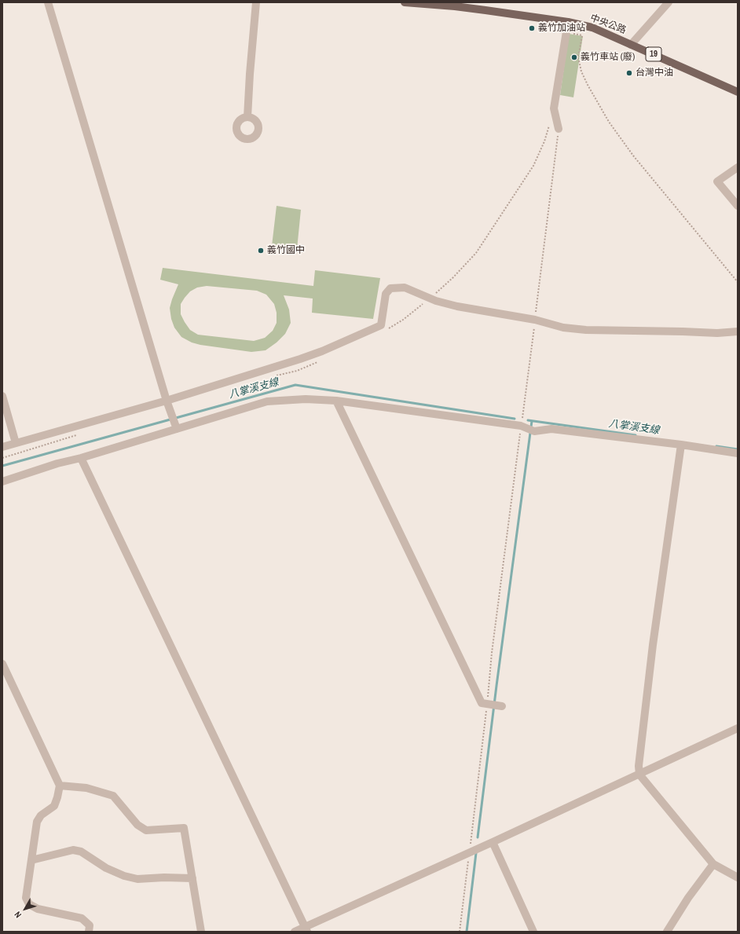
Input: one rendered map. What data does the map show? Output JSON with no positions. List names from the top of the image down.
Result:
{
  "streets": {
    "main road": ["中央公路", "19"]
  },
  "water": ["八掌溪支線"],
  "places": [
    "義竹加油站",
    "義竹車站 (廢)",
    "台灣中油",
    "義竹國中"
  ],
  "north": "bottom left"
}
